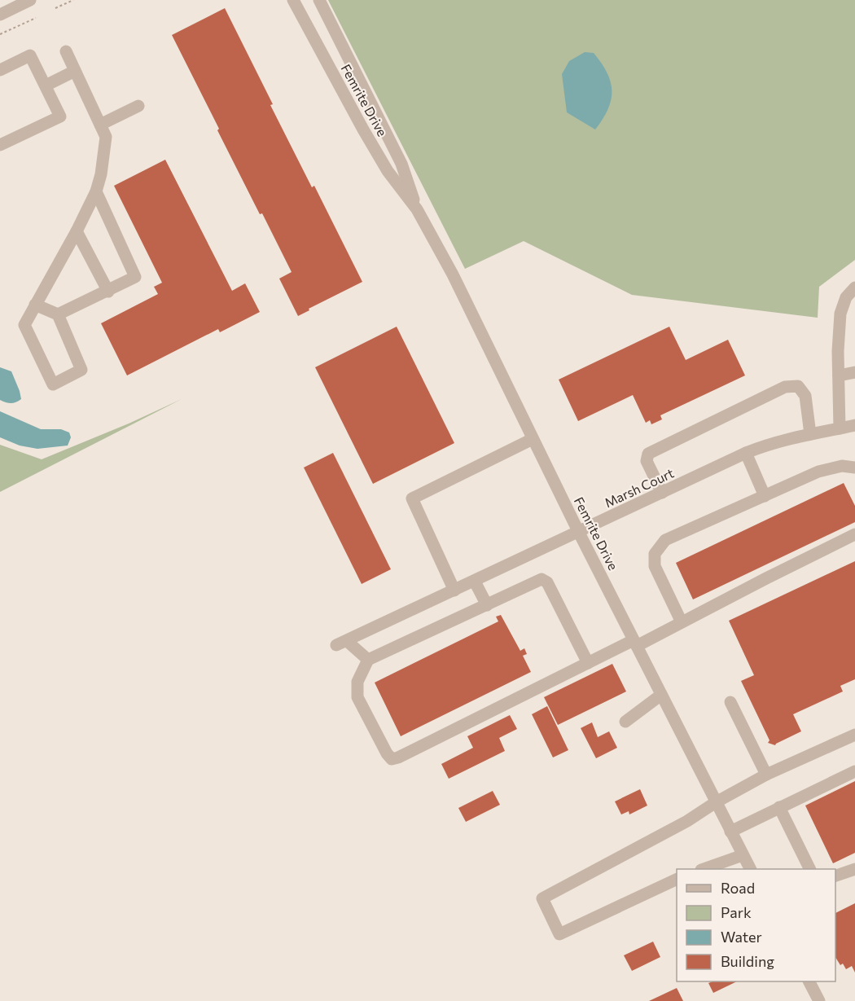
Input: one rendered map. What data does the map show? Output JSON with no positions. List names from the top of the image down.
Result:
{
  "streets": {
    "street": ["Femrite Drive", "Marsh Court"]
  },
  "crossings": [
    ["Femrite Drive", "Marsh Court"]
  ],
  "legend": [
    "Road",
    "Park",
    "Water",
    "Building"
  ]
}
